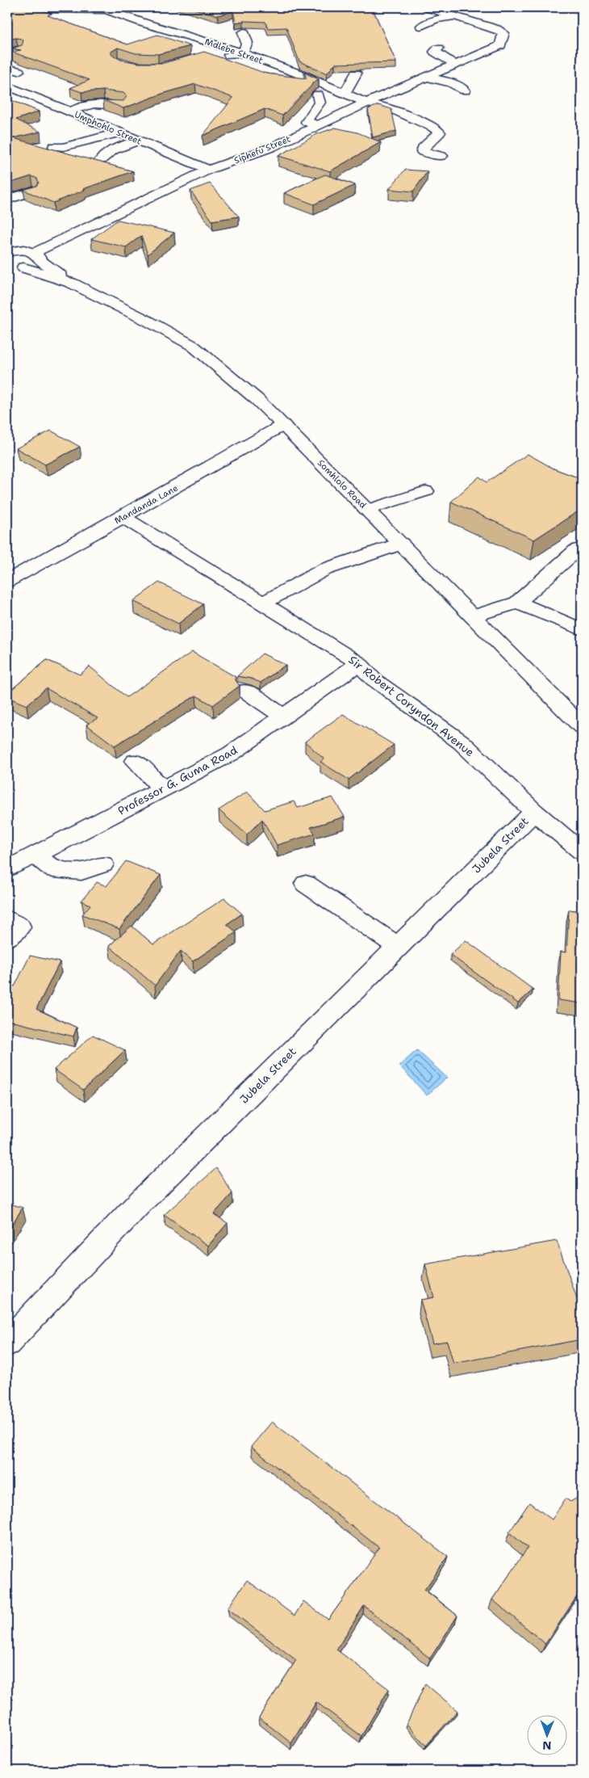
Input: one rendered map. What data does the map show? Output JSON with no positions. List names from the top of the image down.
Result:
{
  "streets": {
    "street": [
      "Mdlebe Street",
      "Umphohlo Street",
      "Siphefu Street",
      "Somhlolo Road",
      "Mandanda Lane",
      "Sir Robert Coryndon Avenue",
      "Professor G. Guma Road",
      "Jubela Street"
    ]
  },
  "crossings": [
    ["Mdlebe Street", "Siphefu Street"],
    ["Umphohlo Street", "Siphefu Street"],
    ["Siphefu Street", "Somhlolo Road"],
    ["Somhlolo Road", "Mandanda Lane"],
    ["Mandanda Lane", "Sir Robert Coryndon Avenue"],
    ["Sir Robert Coryndon Avenue", "Professor G. Guma Road"],
    ["Sir Robert Coryndon Avenue", "Jubela Street"]
  ],
  "north": "bottom"
}
